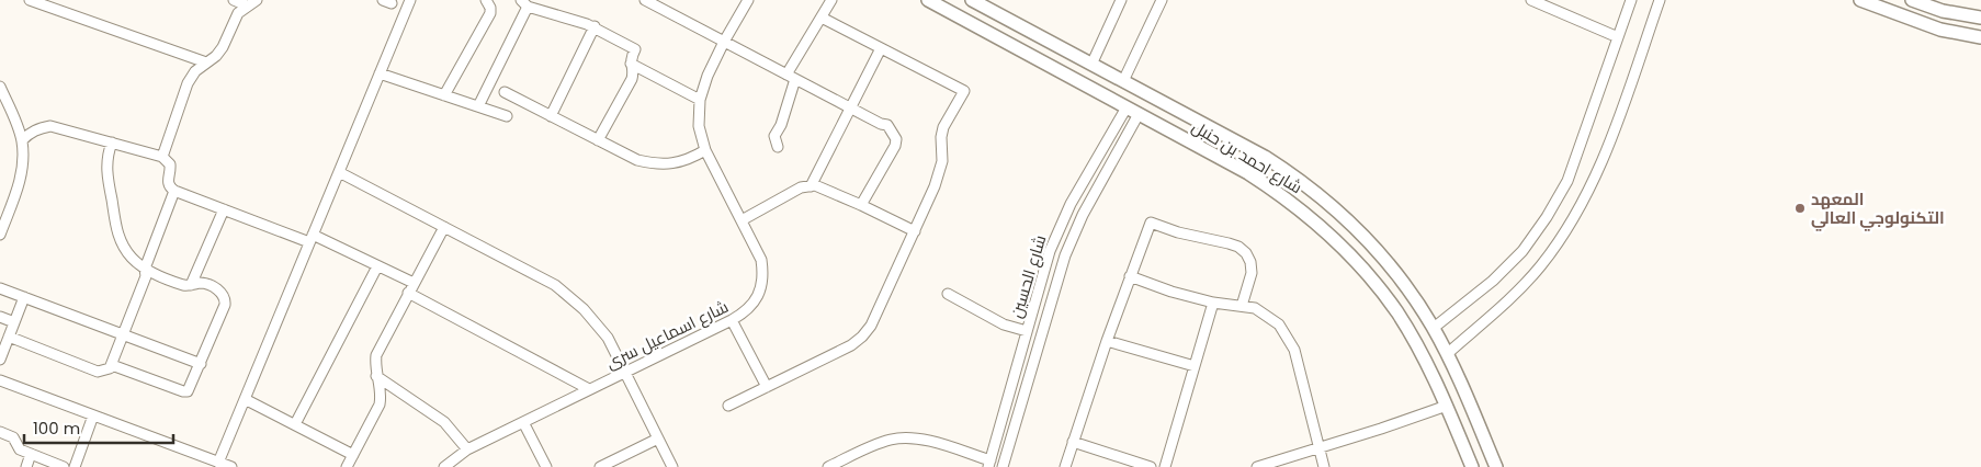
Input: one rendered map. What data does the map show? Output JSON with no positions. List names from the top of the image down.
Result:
{
  "streets": {
    "street": ["شارع احمد بن حنبل", "شارع الحسين", "شارع اسماعيل سرى"]
  },
  "crossings": [
    ["شارع احمد بن حنبل", "شارع الحسين"]
  ],
  "places": ["المعهد التكنولوجي العالي"],
  "scale_bar": "100 m"
}
